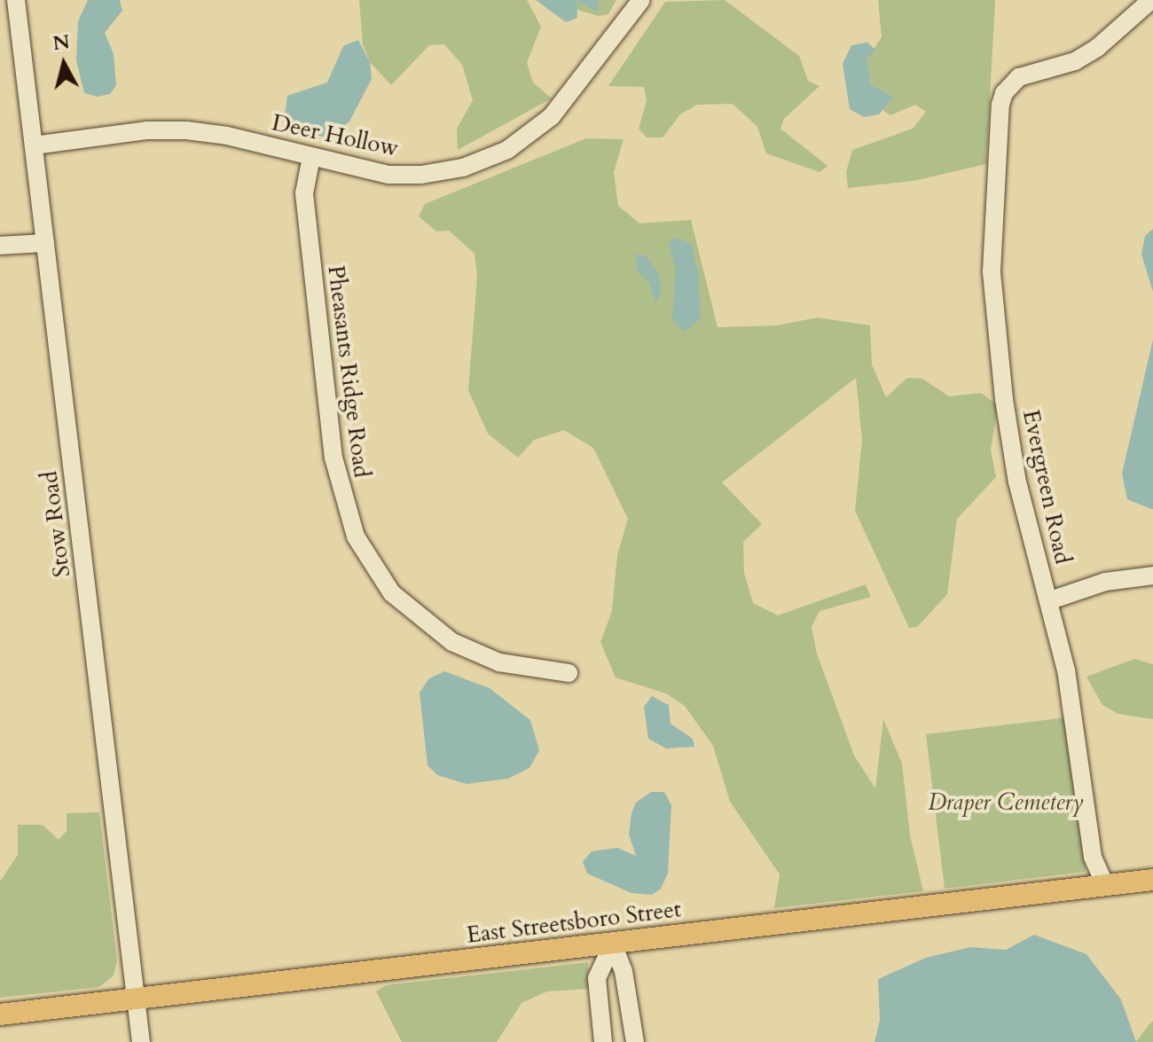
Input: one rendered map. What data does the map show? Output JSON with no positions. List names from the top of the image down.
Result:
{
  "streets": {
    "main road": ["East Streetsboro Street"],
    "street": [
      "Deer Hollow",
      "Pheasants Ridge Road",
      "Evergreen Road",
      "Stow Road"
    ]
  },
  "crossings": [
    ["Deer Hollow", "Pheasants Ridge Road"],
    ["Deer Hollow", "Stow Road"],
    ["Evergreen Road", "East Streetsboro Street"],
    ["Stow Road", "East Streetsboro Street"]
  ],
  "parks": ["Draper Cemetery"],
  "north": "top"
}
